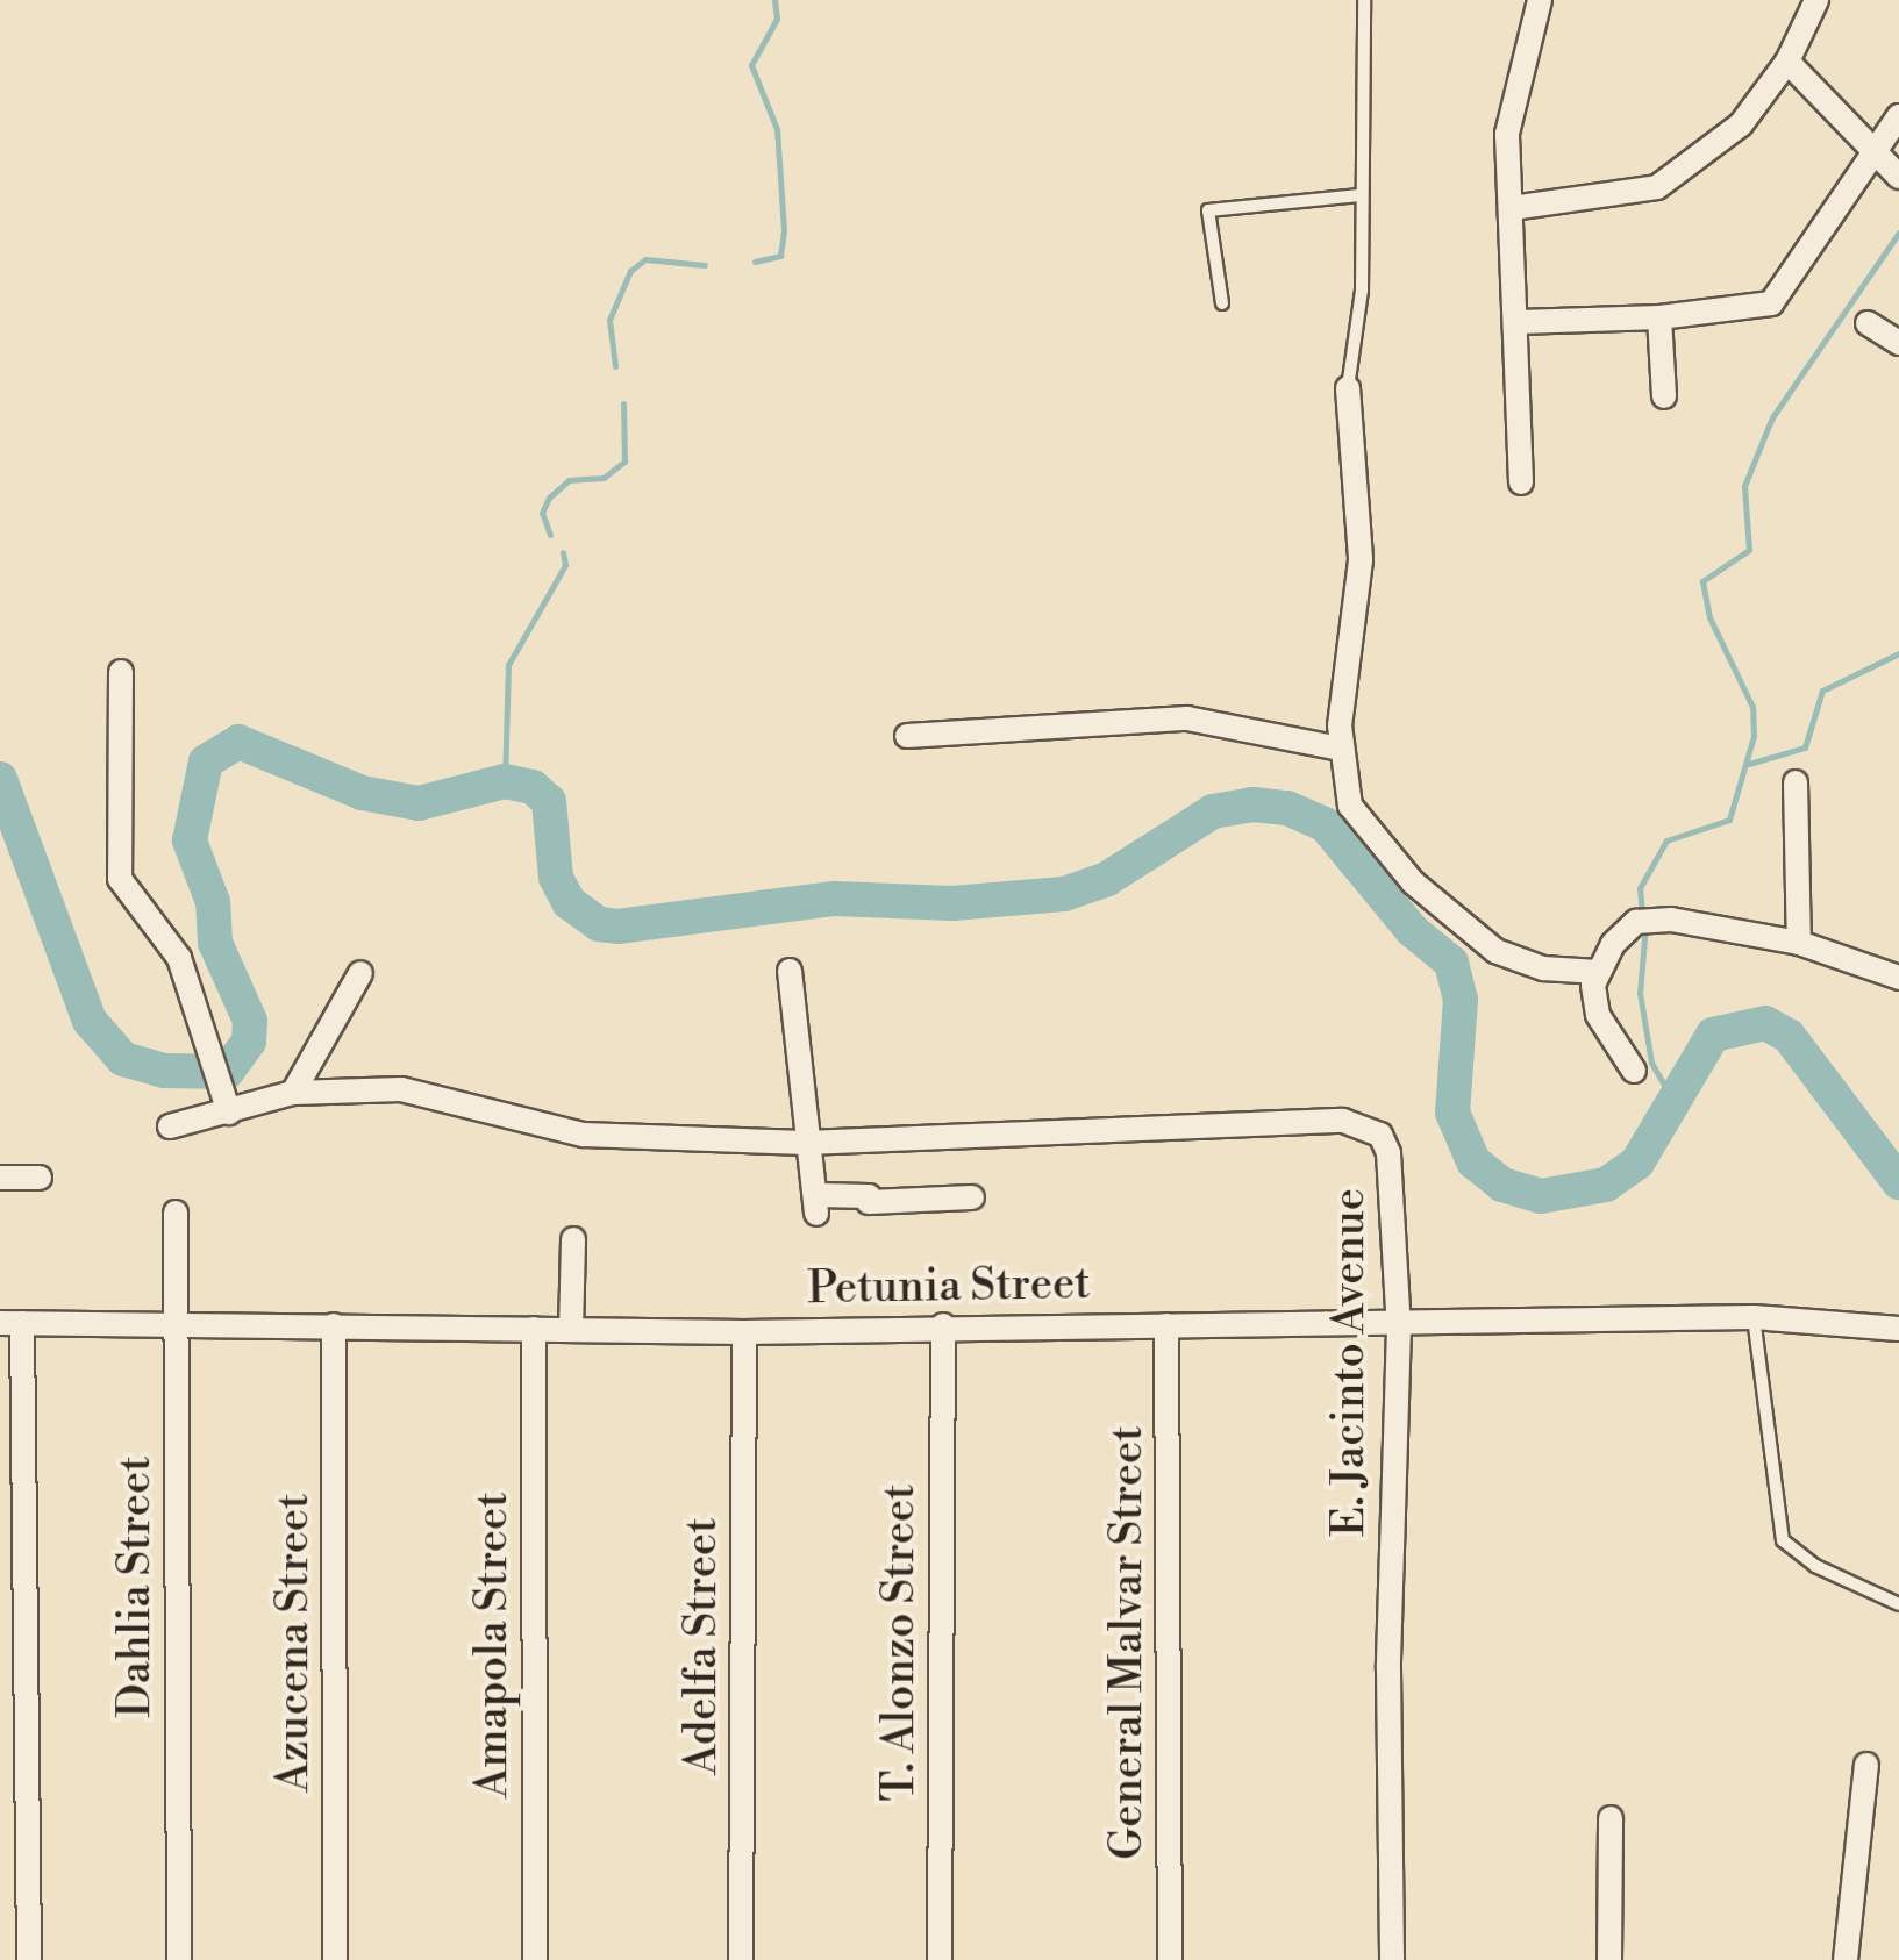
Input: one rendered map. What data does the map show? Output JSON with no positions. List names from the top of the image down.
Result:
{
  "streets": {
    "street": [
      "Petunia Street",
      "E. Jacinto Avenue",
      "Dahlia Street",
      "Azucena Street",
      "T. Alonzo Street",
      "General Malvar Street",
      "Amapola Street",
      "Adelfa Street"
    ]
  },
  "crossings": [
    ["Petunia Street", "E. Jacinto Avenue"],
    ["Petunia Street", "Dahlia Street"],
    ["Petunia Street", "Azucena Street"],
    ["Petunia Street", "T. Alonzo Street"],
    ["Petunia Street", "General Malvar Street"],
    ["Petunia Street", "Amapola Street"],
    ["Petunia Street", "Adelfa Street"]
  ]
}
